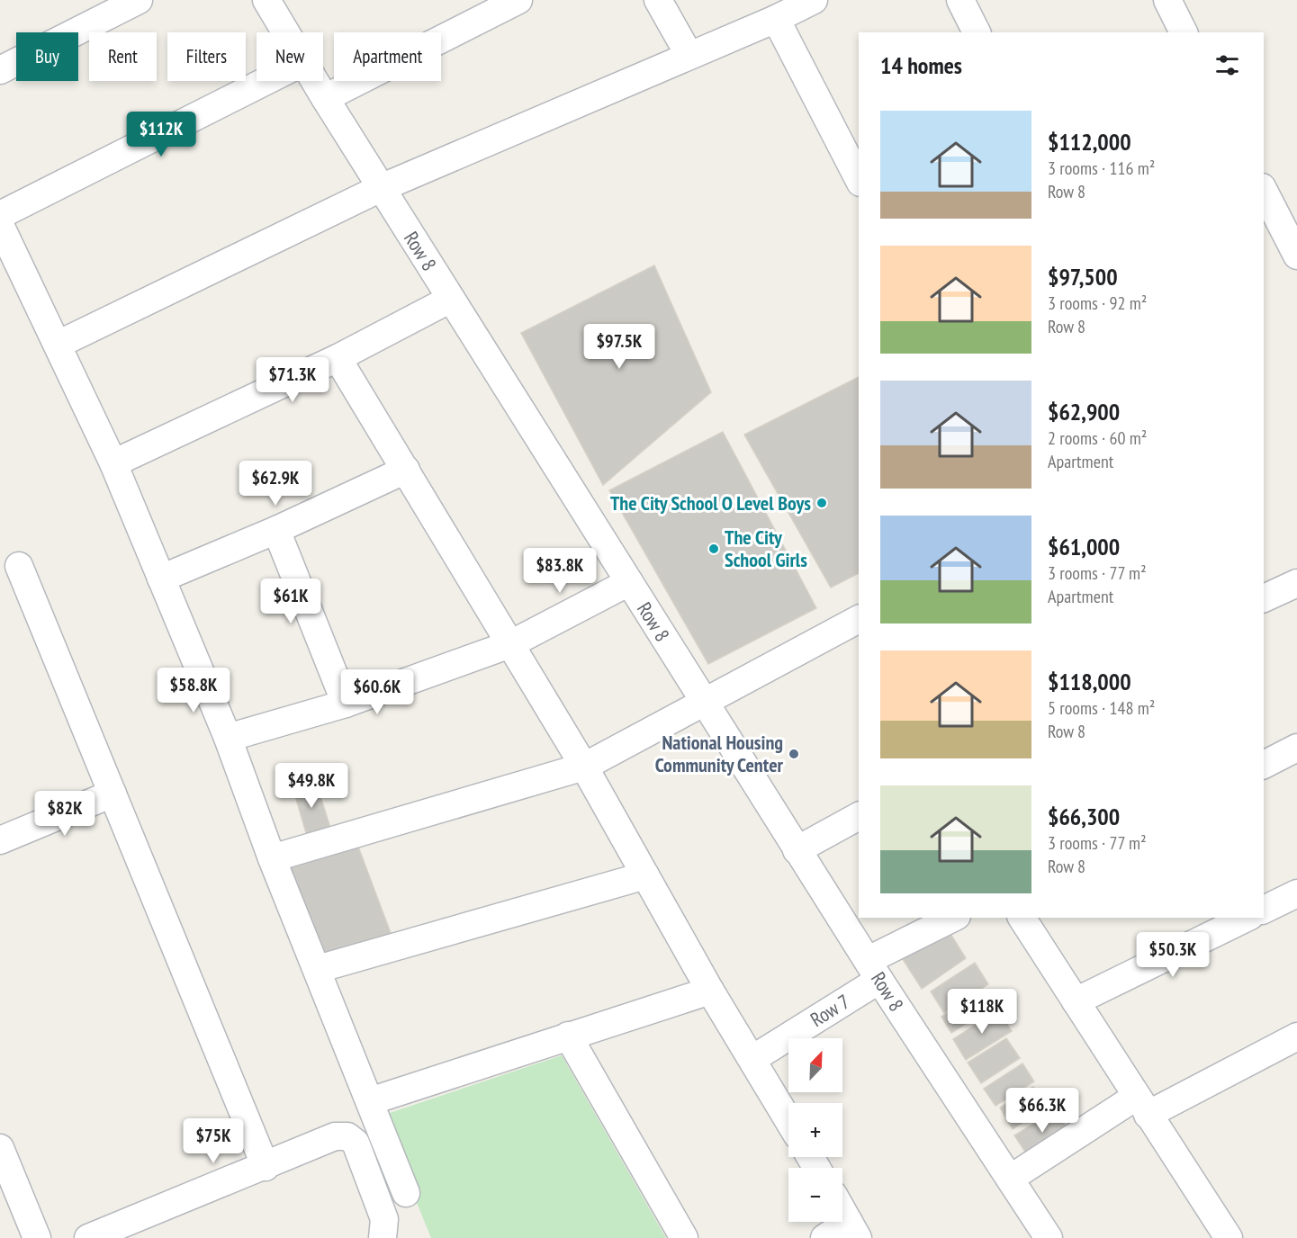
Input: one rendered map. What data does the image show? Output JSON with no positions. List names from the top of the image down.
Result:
{
  "streets": {
    "street": ["Row 8", "Row 7"]
  },
  "crossings": [
    ["Row 8", "Row 7"]
  ],
  "places": ["The City School O Level Boys", "The City School Girls", "National Housing Community Center"],
  "north": "top right",
  "page": {
    "chip": [
      "Buy",
      "Rent",
      "Filters",
      "New",
      "Apartment"
    ],
    "heading": "14 homes",
    "list": [
      {
        "name": "$112,000",
        "note": "3 rooms · 116 m² · Row 8"
      },
      {
        "name": "$97,500",
        "note": "3 rooms · 92 m² · Row 8"
      },
      {
        "name": "$62,900",
        "note": "2 rooms · 60 m² · Apartment"
      },
      {
        "name": "$61,000",
        "note": "3 rooms · 77 m² · Apartment"
      },
      {
        "name": "$118,000",
        "note": "5 rooms · 148 m² · Row 8"
      },
      {
        "name": "$66,300",
        "note": "3 rooms · 77 m² · Row 8"
      }
    ],
    "price": [
      "$112K",
      "$97.5K",
      "$71.3K",
      "$62.9K",
      "$83.8K",
      "$61K",
      "$58.8K",
      "$60.6K",
      "$49.8K",
      "$82K",
      "$50.3K",
      "$118K",
      "$66.3K",
      "$75K"
    ],
    "map_buttons": ["+", "−"]
  }
}
